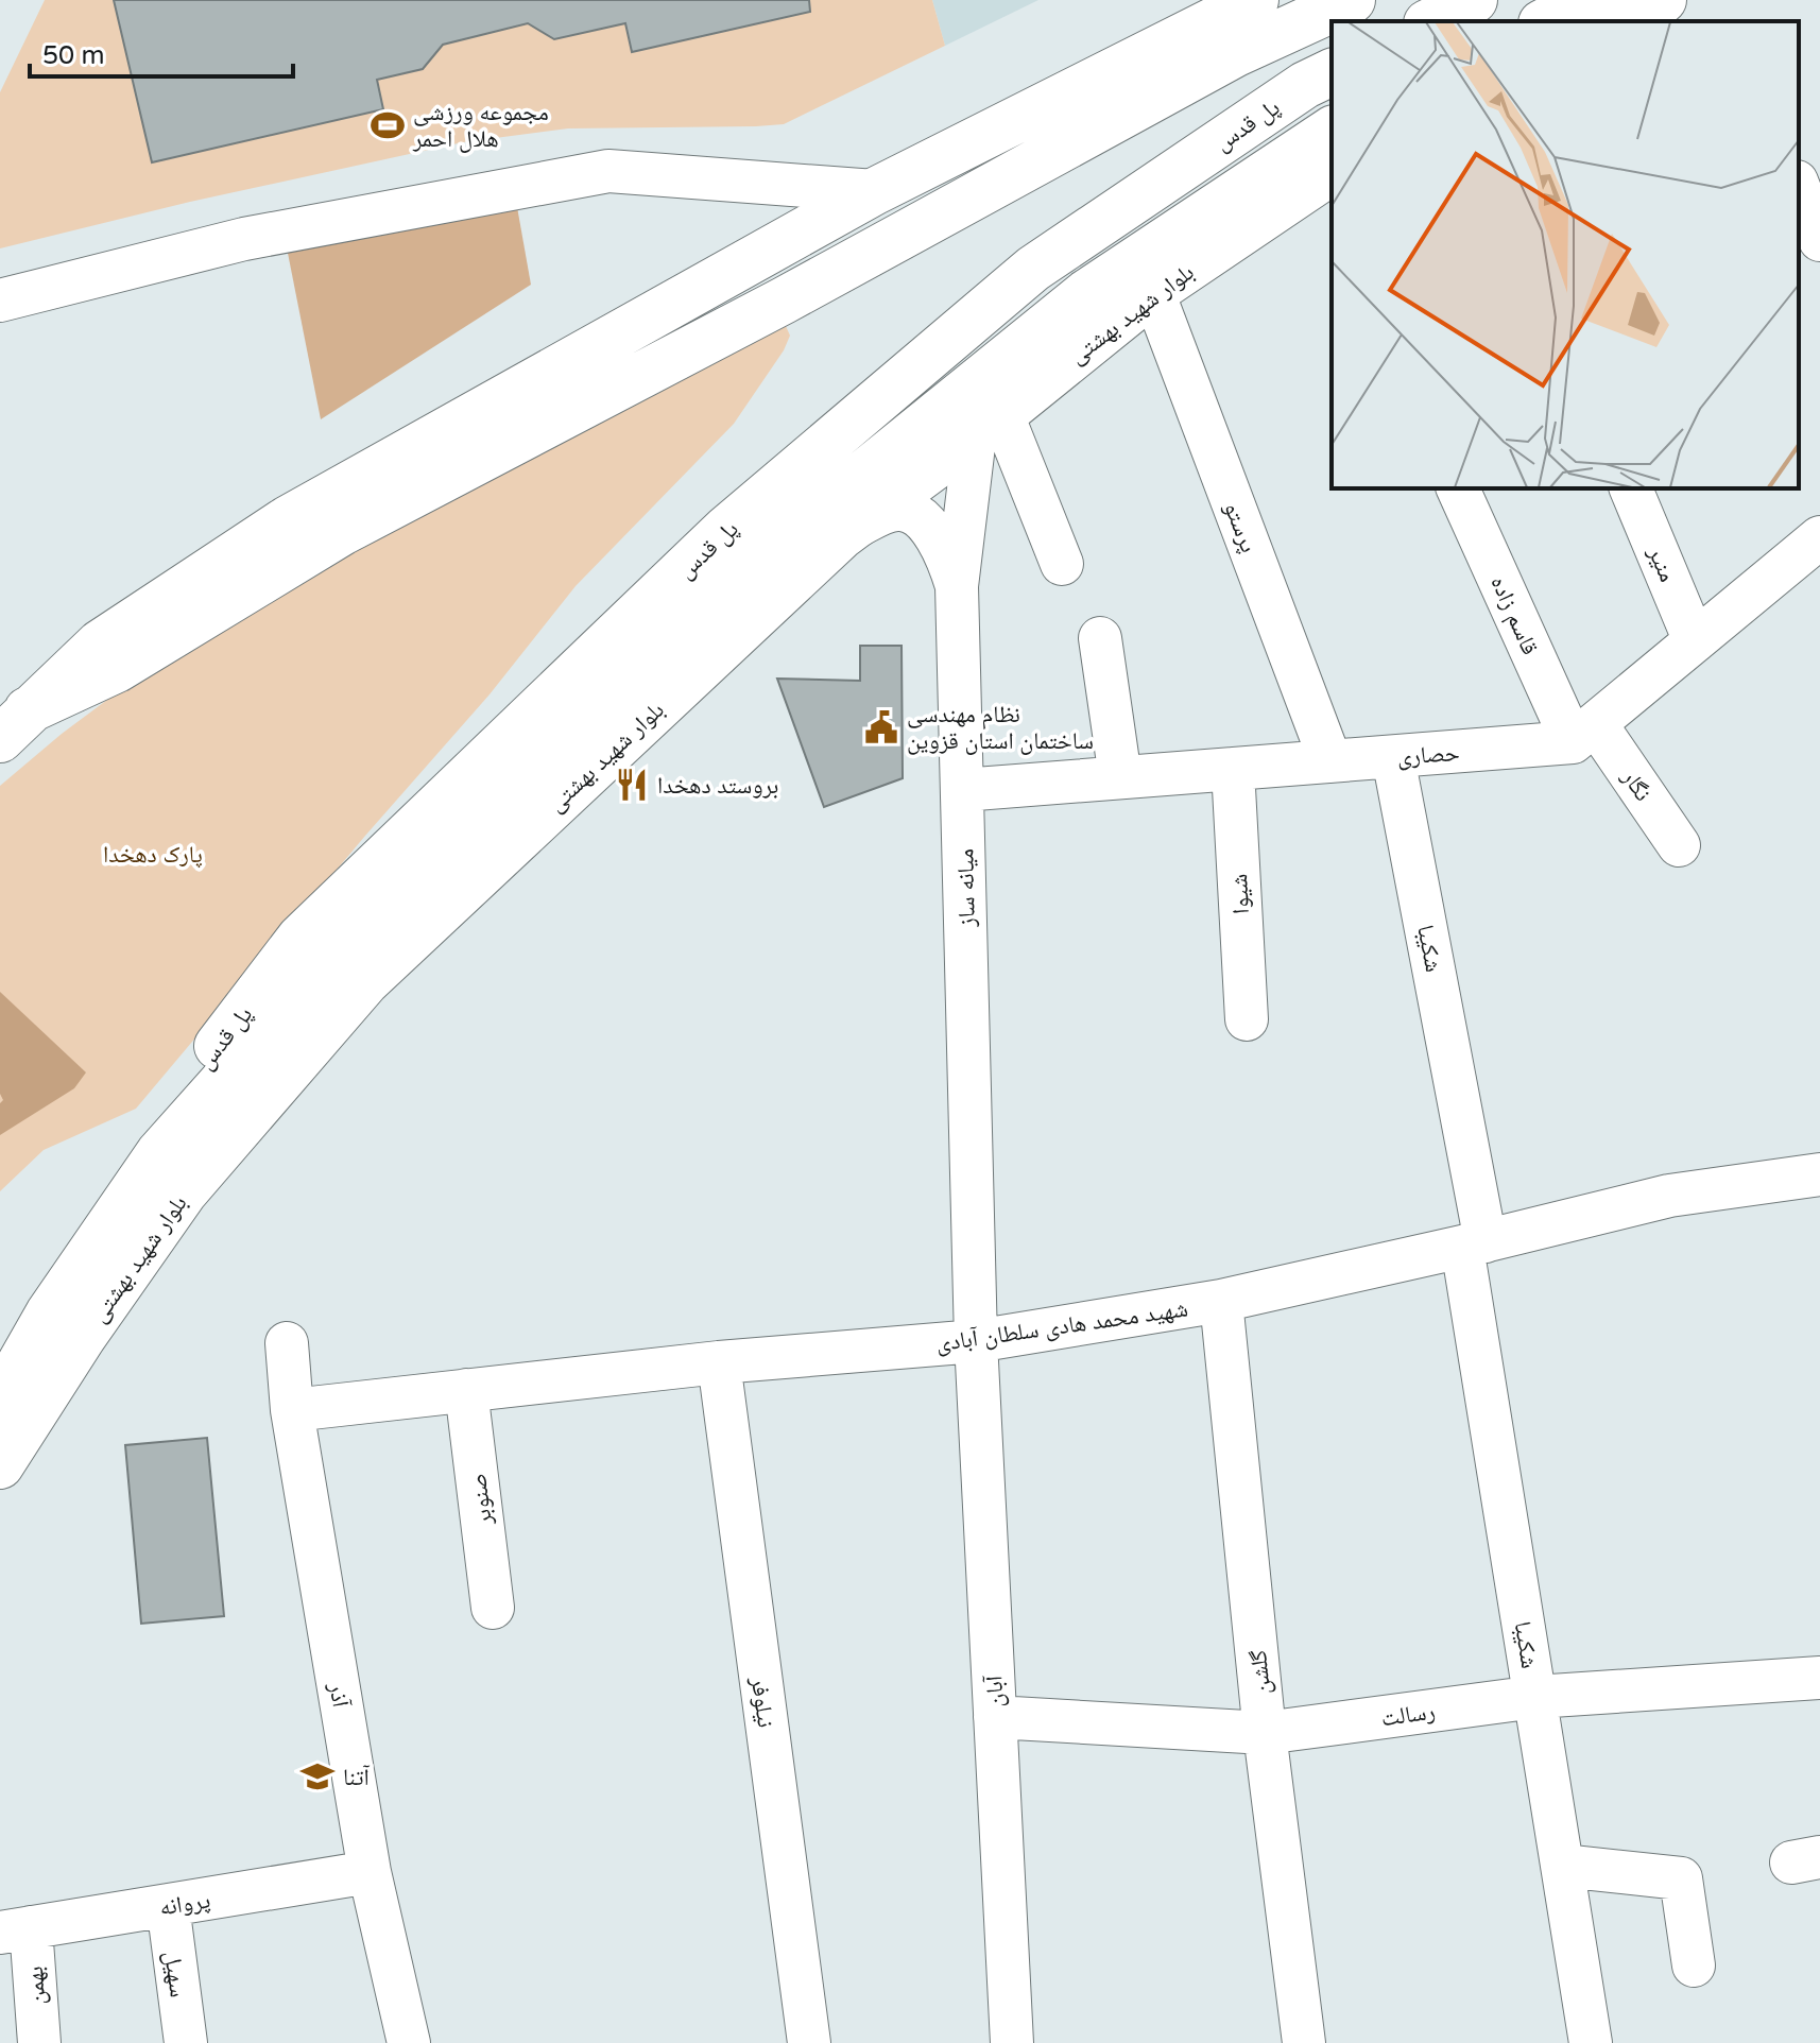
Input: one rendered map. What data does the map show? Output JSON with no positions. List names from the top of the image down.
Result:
{
  "streets": {
    "main road": ["پل قدس", "بلوار شهید بهشتی"],
    "street": [
      "پرستو",
      "منیر",
      "قاسم زاده",
      "حصاری",
      "نگار",
      "میانه ساز",
      "شیوا",
      "شکیبا",
      "شهید محمد هادی سلطان آبادی",
      "صنوبر",
      "گلشن",
      "آبان",
      "آذر",
      "نیلوفر",
      "رسالت",
      "پروانه",
      "سهیل",
      "بهمن"
    ]
  },
  "crossings": [
    ["بلوار شهید بهشتی", "پرستو"],
    ["بلوار شهید بهشتی", "میانه ساز"],
    ["پرستو", "حصاری"],
    ["قاسم زاده", "حصاری"],
    ["قاسم زاده", "نگار"],
    ["حصاری", "نگار"],
    ["حصاری", "میانه ساز"],
    ["حصاری", "شیوا"],
    ["حصاری", "شکیبا"],
    ["میانه ساز", "شهید محمد هادی سلطان آبادی"],
    ["میانه ساز", "آبان"],
    ["شکیبا", "شهید محمد هادی سلطان آبادی"],
    ["شکیبا", "رسالت"],
    ["شهید محمد هادی سلطان آبادی", "صنوبر"],
    ["شهید محمد هادی سلطان آبادی", "گلشن"],
    ["شهید محمد هادی سلطان آبادی", "آبان"],
    ["شهید محمد هادی سلطان آبادی", "آذر"],
    ["شهید محمد هادی سلطان آبادی", "نیلوفر"],
    ["گلشن", "رسالت"],
    ["آبان", "رسالت"],
    ["آذر", "پروانه"],
    ["پروانه", "سهیل"],
    ["پروانه", "بهمن"]
  ],
  "parks": ["پارک دهخدا"],
  "places": {
    "sports": ["مجموعه ورزشی هلال احمر"],
    "public building": ["نظام مهندسی ساختمان استان قزوین"],
    "restaurant": ["بروستد دهخدا"],
    "school or university": ["آتنا"]
  },
  "scale_bar": "50 m"
}
